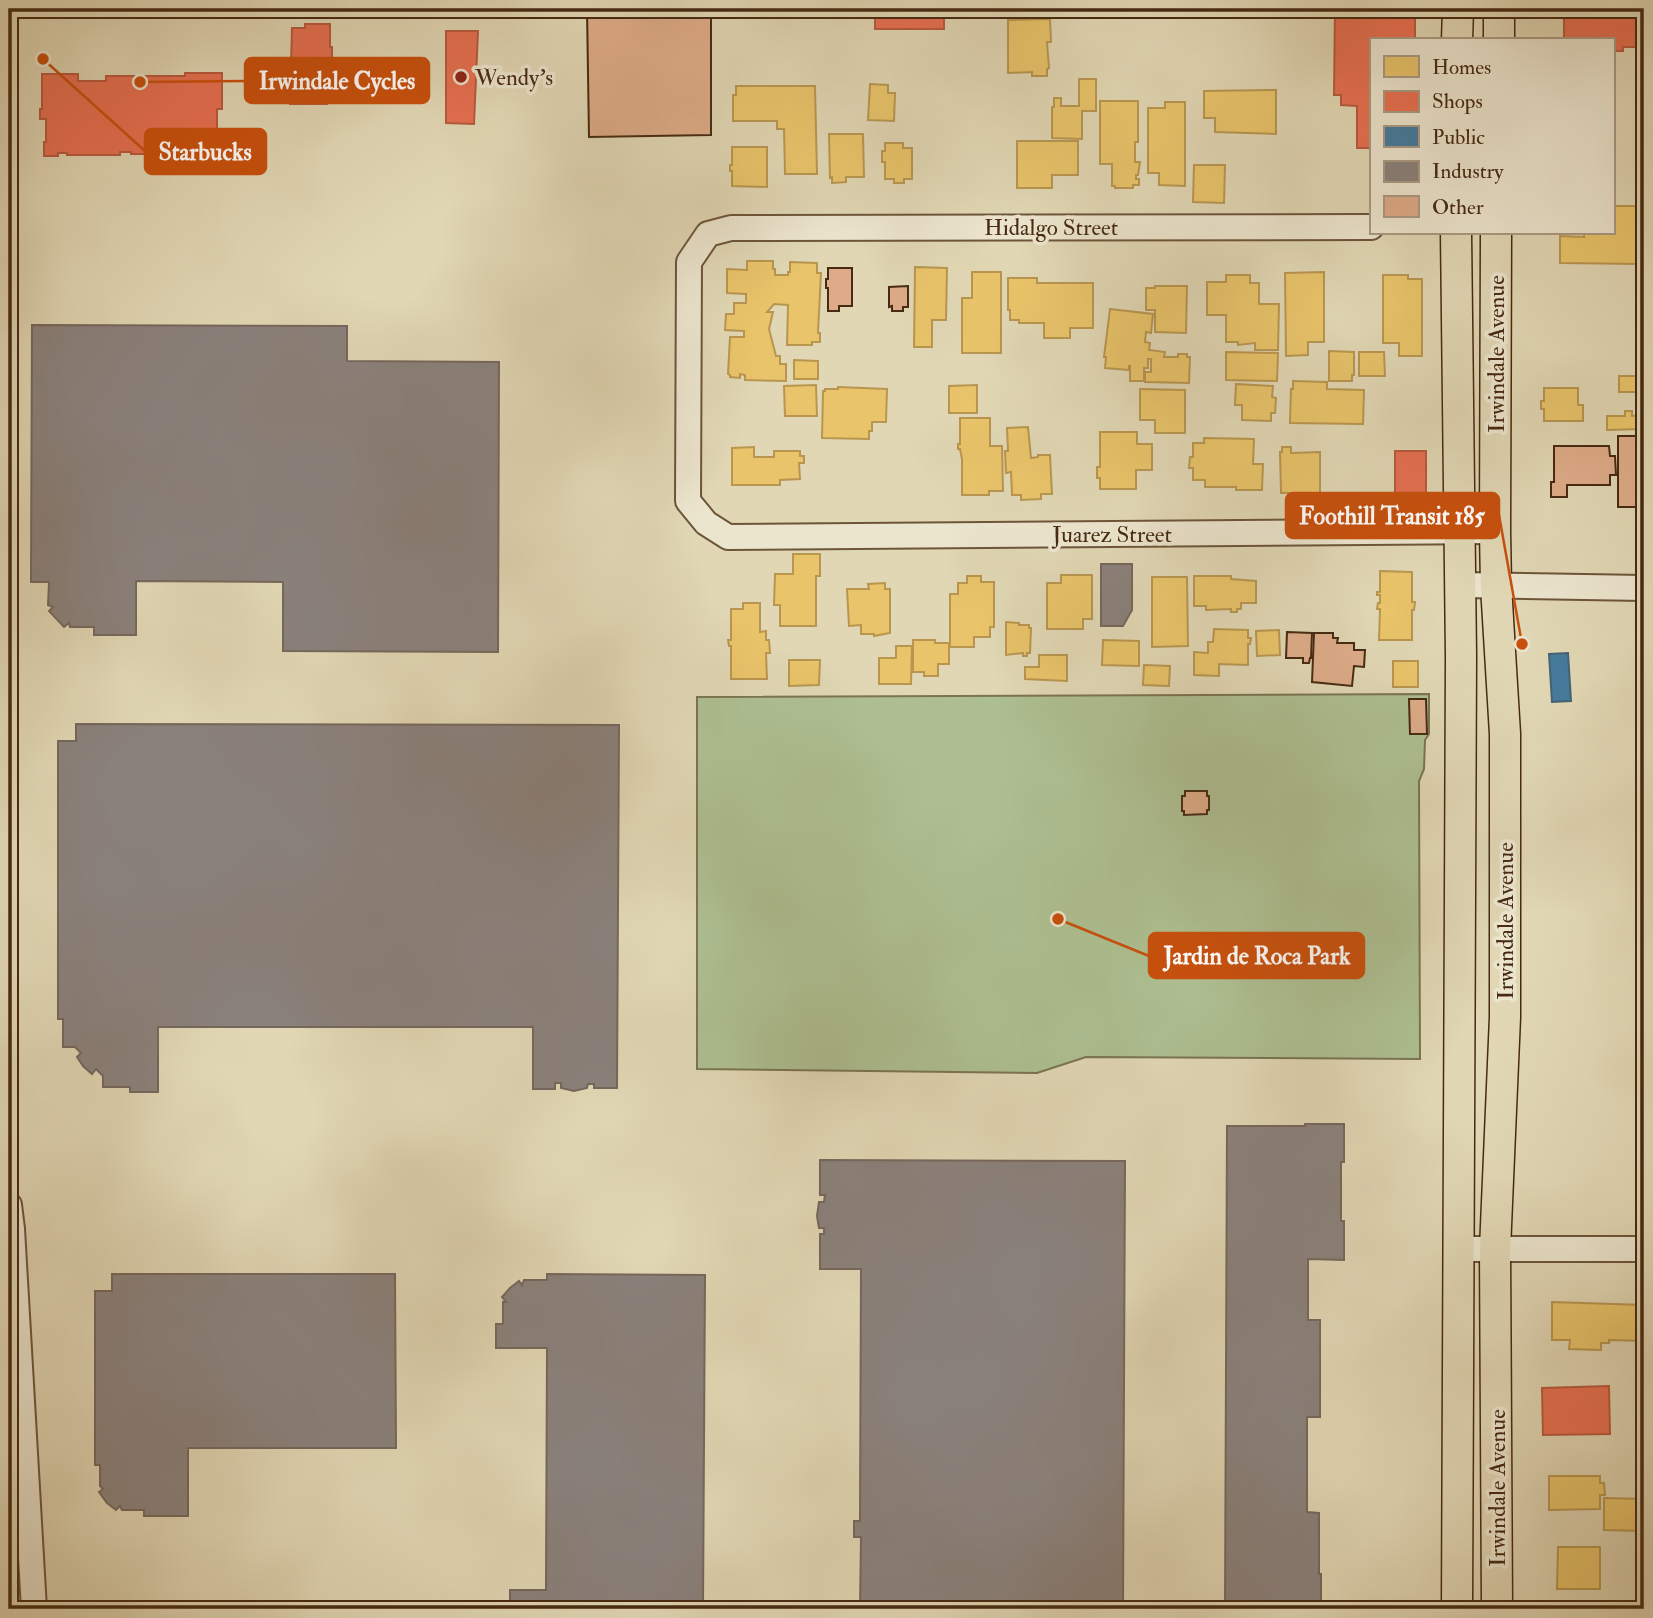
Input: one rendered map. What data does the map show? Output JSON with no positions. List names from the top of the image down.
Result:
{
  "streets": {
    "main road": ["Irwindale Avenue"],
    "street": ["Hidalgo Street", "Juarez Street"]
  },
  "crossings": [
    ["Hidalgo Street", "Juarez Street"],
    ["Irwindale Avenue", "Juarez Street"]
  ],
  "places": [
    "Starbucks",
    "Wendy's",
    "Irwindale Cycles",
    "Foothill Transit 185",
    "Jardin de Roca Park"
  ],
  "legend": [
    "Homes",
    "Shops",
    "Public",
    "Industry",
    "Other"
  ]
}
